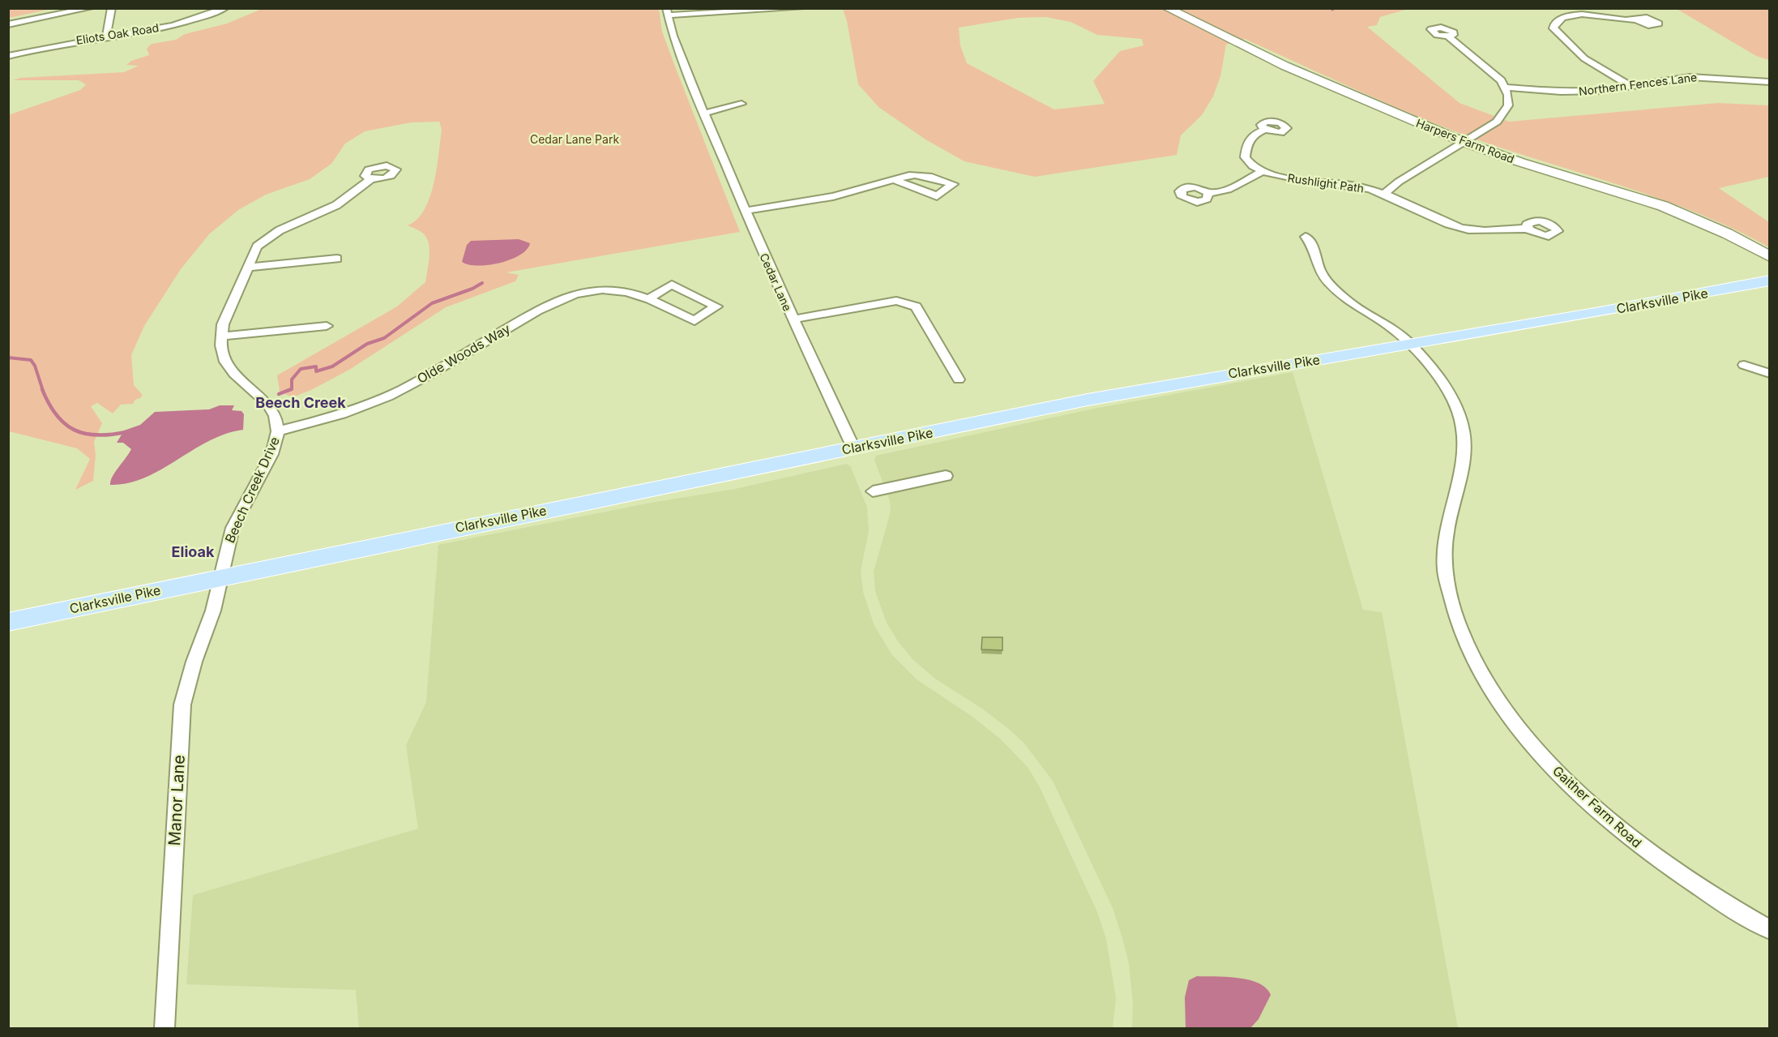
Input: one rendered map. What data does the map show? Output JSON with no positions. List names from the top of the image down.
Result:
{
  "streets": {
    "main road": ["Harpers Farm Road", "Clarksville Pike"],
    "street": [
      "Eliots Oak Road",
      "Northern Fences Lane",
      "Rushlight Path",
      "Cedar Lane",
      "Olde Woods Way",
      "Beech Creek Drive",
      "Manor Lane",
      "Gaither Farm Road"
    ]
  },
  "crossings": [
    ["Cedar Lane", "Clarksville Pike"],
    ["Clarksville Pike", "Beech Creek Drive"],
    ["Clarksville Pike", "Manor Lane"],
    ["Clarksville Pike", "Gaither Farm Road"],
    ["Olde Woods Way", "Beech Creek Drive"],
    ["Beech Creek Drive", "Manor Lane"]
  ],
  "districts": ["Beech Creek", "Elioak"],
  "parks": ["Cedar Lane Park"]
}
